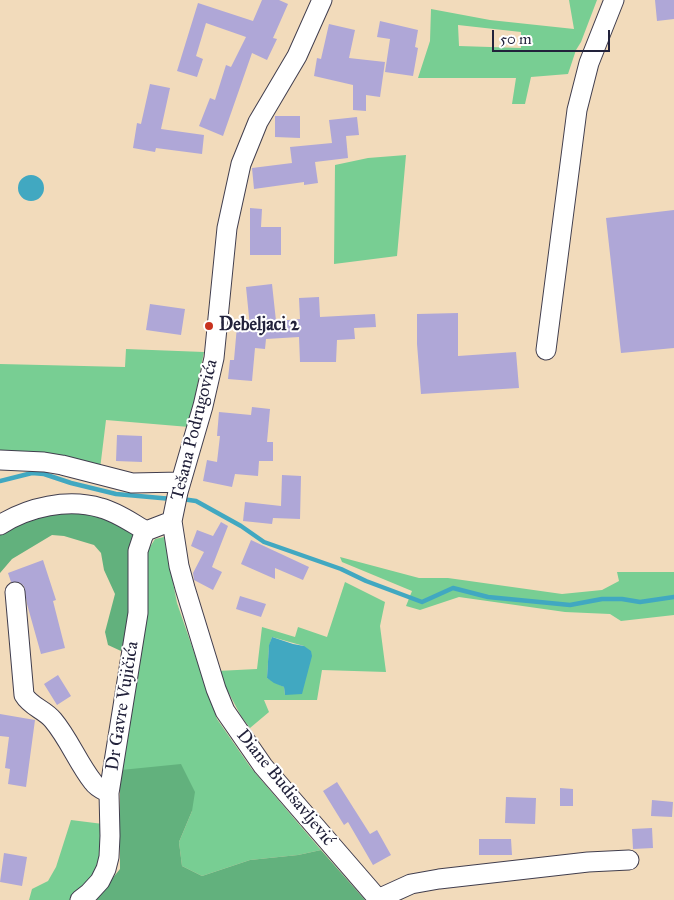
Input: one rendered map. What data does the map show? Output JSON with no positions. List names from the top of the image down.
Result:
{
  "streets": {
    "street": ["Tešana Podrugovića", "Dr Gavre Vujičića", "Diane Budisavljević"]
  },
  "crossings": [
    ["Tešana Podrugovića", "Diane Budisavljević"]
  ],
  "places": ["Debeljaci 2"],
  "scale_bar": "50 m"
}
